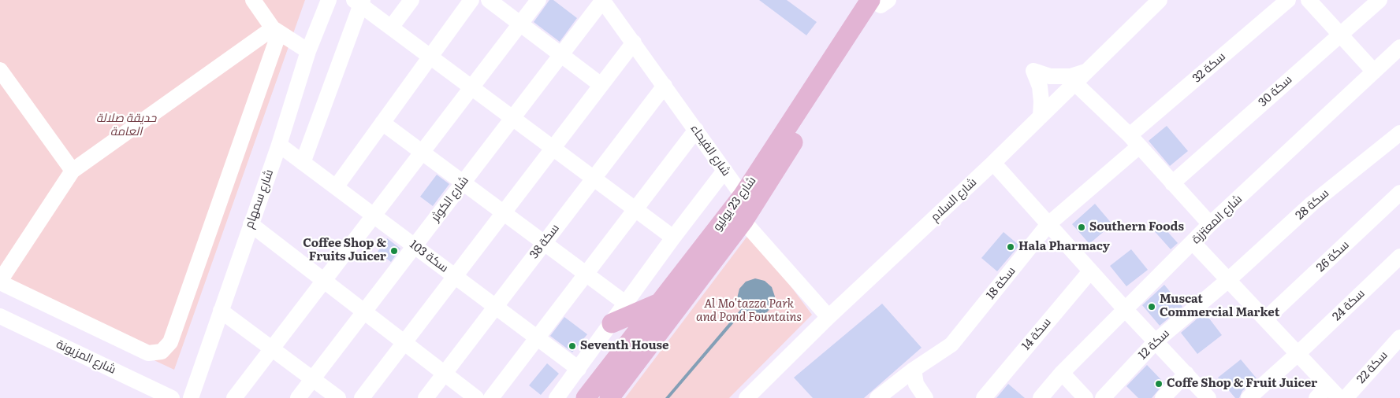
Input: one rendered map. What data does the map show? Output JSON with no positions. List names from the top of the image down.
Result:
{
  "streets": {
    "main road": ["شارع 23 يوليو"],
    "street": [
      "سكة 32",
      "سكة 30",
      "شارع الفيحاء",
      "شارع سمهام",
      "شارع الكوثر",
      "شارع السلام",
      "سكة 28",
      "شارع المعتززة",
      "سكة 38",
      "سكة 103",
      "سكة 26",
      "سكة 18",
      "سكة 24",
      "سكة 14",
      "سكة 12",
      "شارع المزيونة",
      "سكة 22"
    ]
  },
  "crossings": [
    ["سكة 32", "سكة 18"],
    ["شارع الفيحاء", "شارع الكوثر"],
    ["شارع الفيحاء", "شارع 23 يوليو"],
    ["شارع الفيحاء", "سكة 38"],
    ["شارع سمهام", "سكة 103"],
    ["شارع الكوثر", "سكة 103"],
    ["سكة 28", "سكة 12"],
    ["سكة 38", "سكة 103"]
  ],
  "parks": ["حديقة صلالة العامة", "Al Mo'tazza Park and Pond Fountains"],
  "places": [
    "Southern Foods",
    "Hala Pharmacy",
    "Coffee Shop & Fruits Juicer",
    "Muscat Commercial Market",
    "Seventh House",
    "Coffe Shop & Fruit Juicer"
  ]
}
